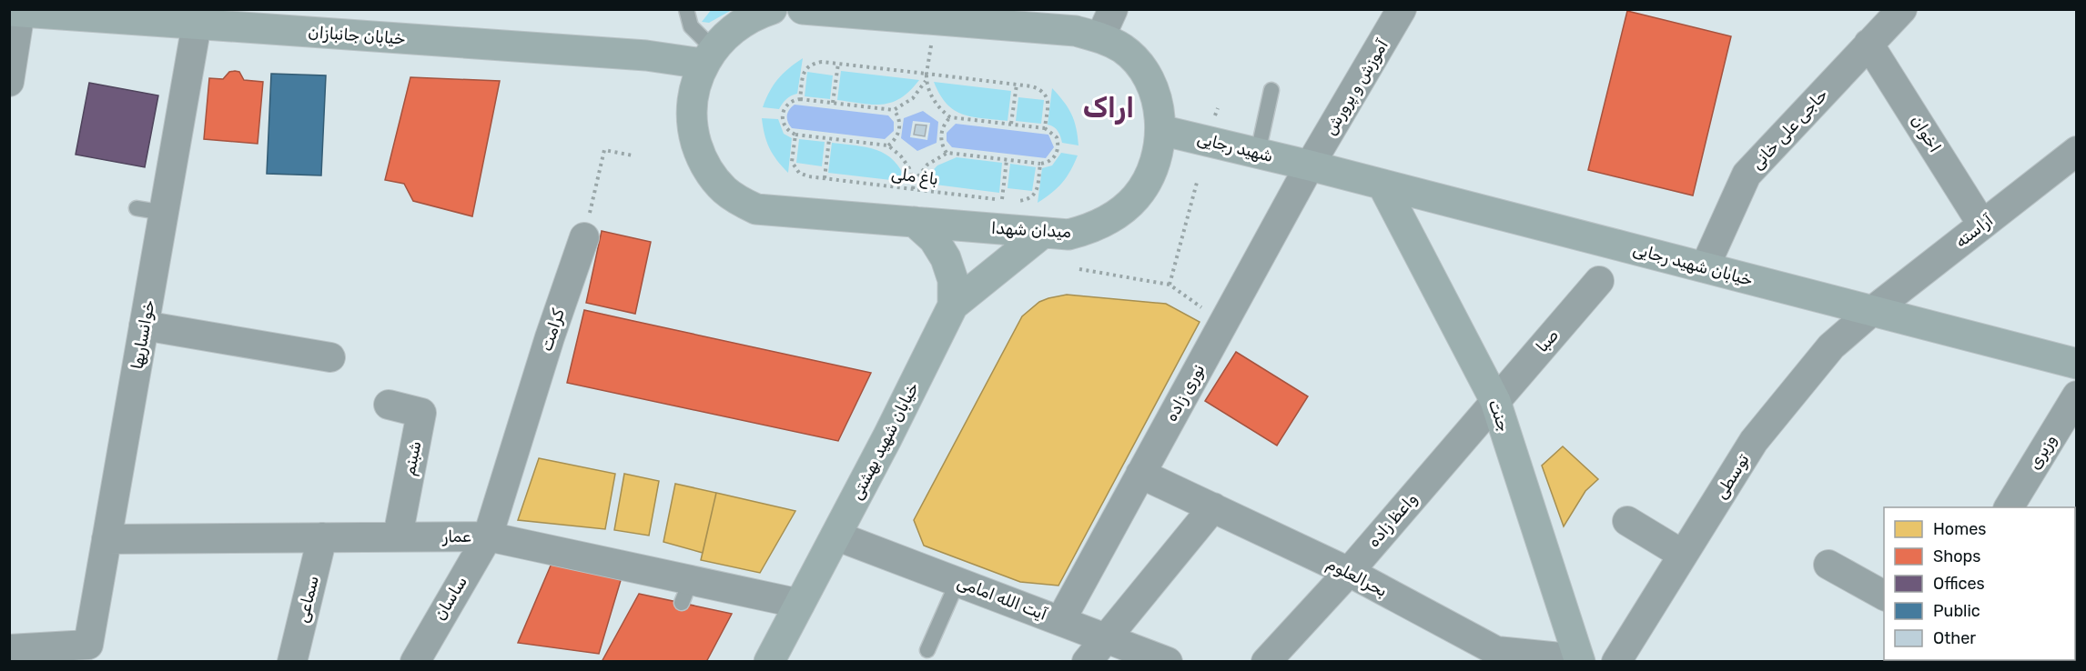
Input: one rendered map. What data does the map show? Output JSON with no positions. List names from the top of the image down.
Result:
{
  "streets": {
    "main road": [
      "خیابان جانبازان",
      "شهید رجایی",
      "میدان شهدا",
      "خیابان شهید رجایی",
      "جنت",
      "خیابان شهید بهشتی"
    ],
    "street": [
      "آموزش و پرورش",
      "حاجی علی خانی",
      "اخوان",
      "آراسته",
      "کرامت",
      "خوانساریها",
      "صبا",
      "نوری زاده",
      "وزیری",
      "شبنم",
      "توسطی",
      "واعظ زاده",
      "عمار",
      "بحرالعلوم",
      "ساسان",
      "آیت الله امامی",
      "سماعی"
    ],
    "path": ["باغ ملی"]
  },
  "crossings": [
    ["خیابان جانبازان", "میدان شهدا"],
    ["خیابان جانبازان", "خوانساریها"],
    ["آموزش و پرورش", "شهید رجایی"],
    ["آموزش و پرورش", "خیابان شهید رجایی"],
    ["آموزش و پرورش", "نوری زاده"],
    ["حاجی علی خانی", "اخوان"],
    ["حاجی علی خانی", "خیابان شهید رجایی"],
    ["اخوان", "آراسته"],
    ["شهید رجایی", "میدان شهدا"],
    ["شهید رجایی", "خیابان شهید رجایی"],
    ["شهید رجایی", "نوری زاده"],
    ["میدان شهدا", "خیابان شهید بهشتی"],
    ["آراسته", "خیابان شهید رجایی"],
    ["آراسته", "توسطی"],
    ["خیابان شهید رجایی", "نوری زاده"],
    ["خیابان شهید رجایی", "جنت"],
    ["خیابان شهید رجایی", "توسطی"],
    ["کرامت", "عمار"],
    ["کرامت", "ساسان"],
    ["خوانساریها", "عمار"],
    ["صبا", "جنت"],
    ["صبا", "واعظ زاده"],
    ["نوری زاده", "بحرالعلوم"],
    ["نوری زاده", "آیت الله امامی"],
    ["جنت", "واعظ زاده"],
    ["جنت", "بحرالعلوم"],
    ["خیابان شهید بهشتی", "عمار"],
    ["خیابان شهید بهشتی", "آیت الله امامی"],
    ["شبنم", "عمار"],
    ["واعظ زاده", "بحرالعلوم"],
    ["عمار", "ساسان"],
    ["عمار", "سماعی"]
  ],
  "districts": ["اراک"],
  "legend": [
    "Homes",
    "Shops",
    "Offices",
    "Public",
    "Other"
  ]
}
